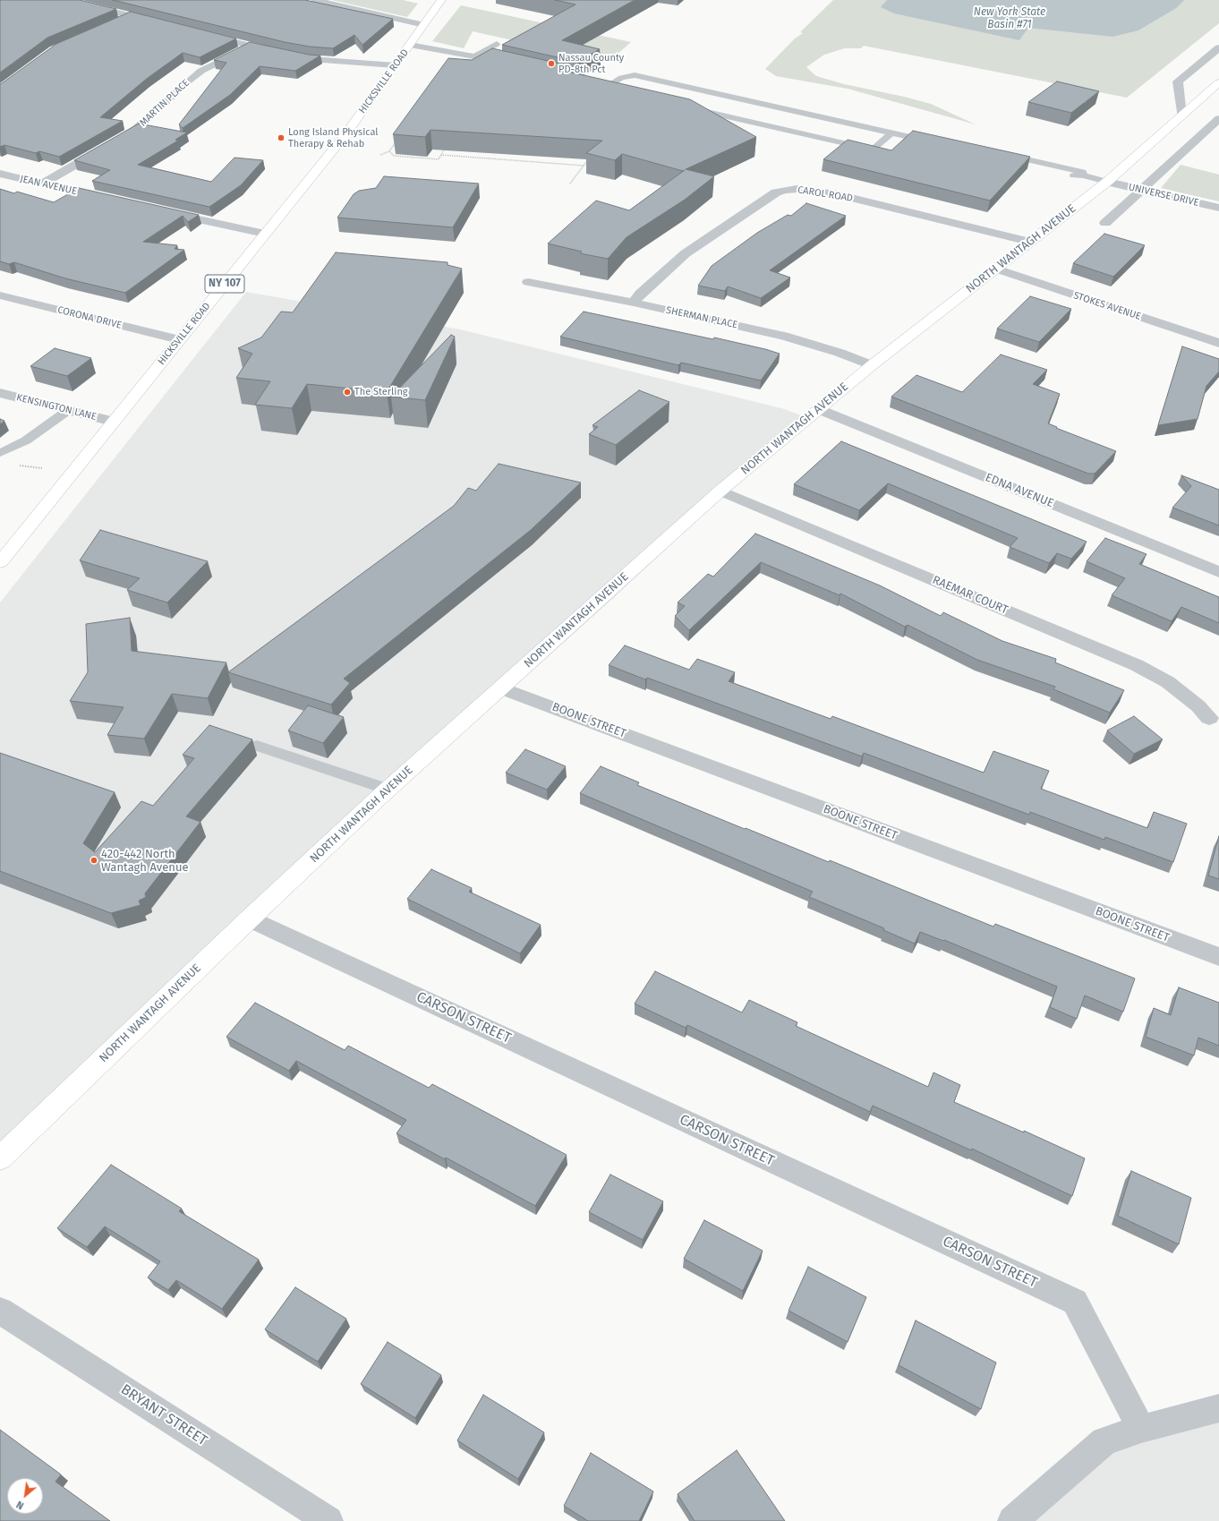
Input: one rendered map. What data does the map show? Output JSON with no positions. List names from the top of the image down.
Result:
{
  "streets": {
    "main road": ["HICKSVILLE ROAD", "NORTH WANTAGH AVENUE", "NY 107"],
    "street": [
      "MARTIN PLACE",
      "JEAN AVENUE",
      "CAROL ROAD",
      "UNIVERSE DRIVE",
      "STOKES AVENUE",
      "CORONA DRIVE",
      "SHERMAN PLACE",
      "KENSINGTON LANE",
      "EDNA AVENUE",
      "RAEMAR COURT",
      "BOONE STREET",
      "CARSON STREET",
      "BRYANT STREET"
    ]
  },
  "crossings": [
    ["HICKSVILLE ROAD", "CORONA DRIVE"],
    ["HICKSVILLE ROAD", "KENSINGTON LANE"],
    ["MARTIN PLACE", "JEAN AVENUE"],
    ["CAROL ROAD", "NORTH WANTAGH AVENUE"],
    ["CAROL ROAD", "SHERMAN PLACE"],
    ["UNIVERSE DRIVE", "NORTH WANTAGH AVENUE"],
    ["NORTH WANTAGH AVENUE", "STOKES AVENUE"],
    ["NORTH WANTAGH AVENUE", "SHERMAN PLACE"],
    ["NORTH WANTAGH AVENUE", "EDNA AVENUE"],
    ["NORTH WANTAGH AVENUE", "RAEMAR COURT"],
    ["NORTH WANTAGH AVENUE", "BOONE STREET"],
    ["NORTH WANTAGH AVENUE", "CARSON STREET"]
  ],
  "water": ["New York State Basin #71"],
  "places": [
    "Nassau County PD-8th Pct",
    "Long Island Physical Therapy & Rehab",
    "The Sterling",
    "420-442 North Wantagh Avenue"
  ],
  "north": "bottom left"
}
